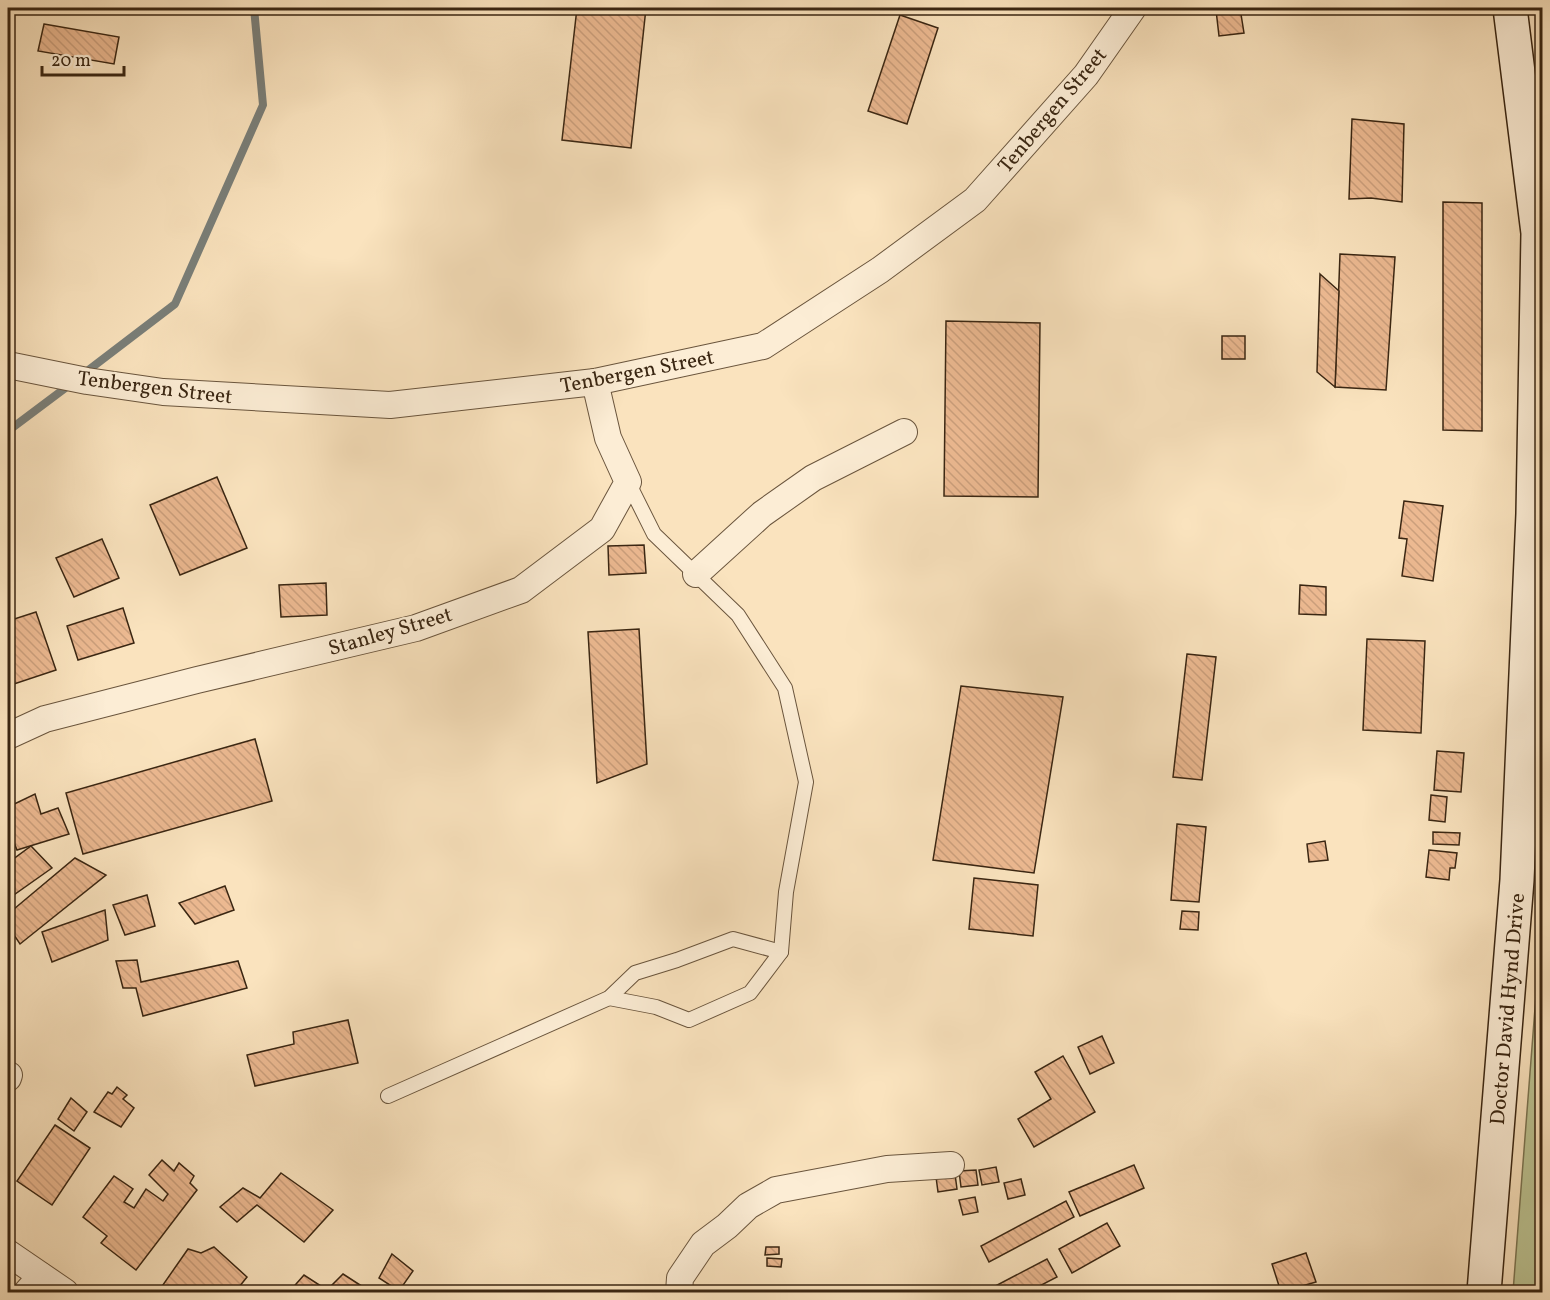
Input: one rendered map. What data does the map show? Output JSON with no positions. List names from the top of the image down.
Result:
{
  "streets": {
    "main road": ["Doctor David Hynd Drive"],
    "street": ["Tenbergen Street", "Stanley Street"]
  },
  "scale_bar": "20 m"
}
